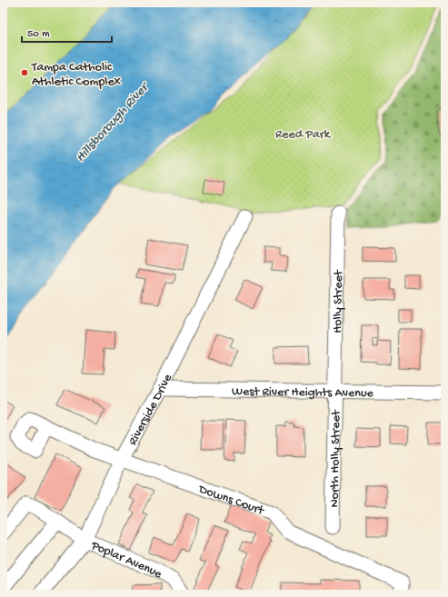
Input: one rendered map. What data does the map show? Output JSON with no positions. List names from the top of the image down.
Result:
{
  "streets": {
    "street": [
      "Holly Street",
      "West River Heights Avenue",
      "Riverside Drive",
      "North Holly Street",
      "Downs Court",
      "Poplar Avenue"
    ]
  },
  "crossings": [
    ["Holly Street", "West River Heights Avenue"],
    ["Holly Street", "North Holly Street"],
    ["West River Heights Avenue", "Riverside Drive"],
    ["West River Heights Avenue", "North Holly Street"],
    ["Riverside Drive", "Downs Court"],
    ["Riverside Drive", "Poplar Avenue"]
  ],
  "water": ["Hillsborough River"],
  "parks": ["Reed Park"],
  "places": ["Tampa Catholic Athletic Complex"],
  "scale_bar": "50 m"
}
